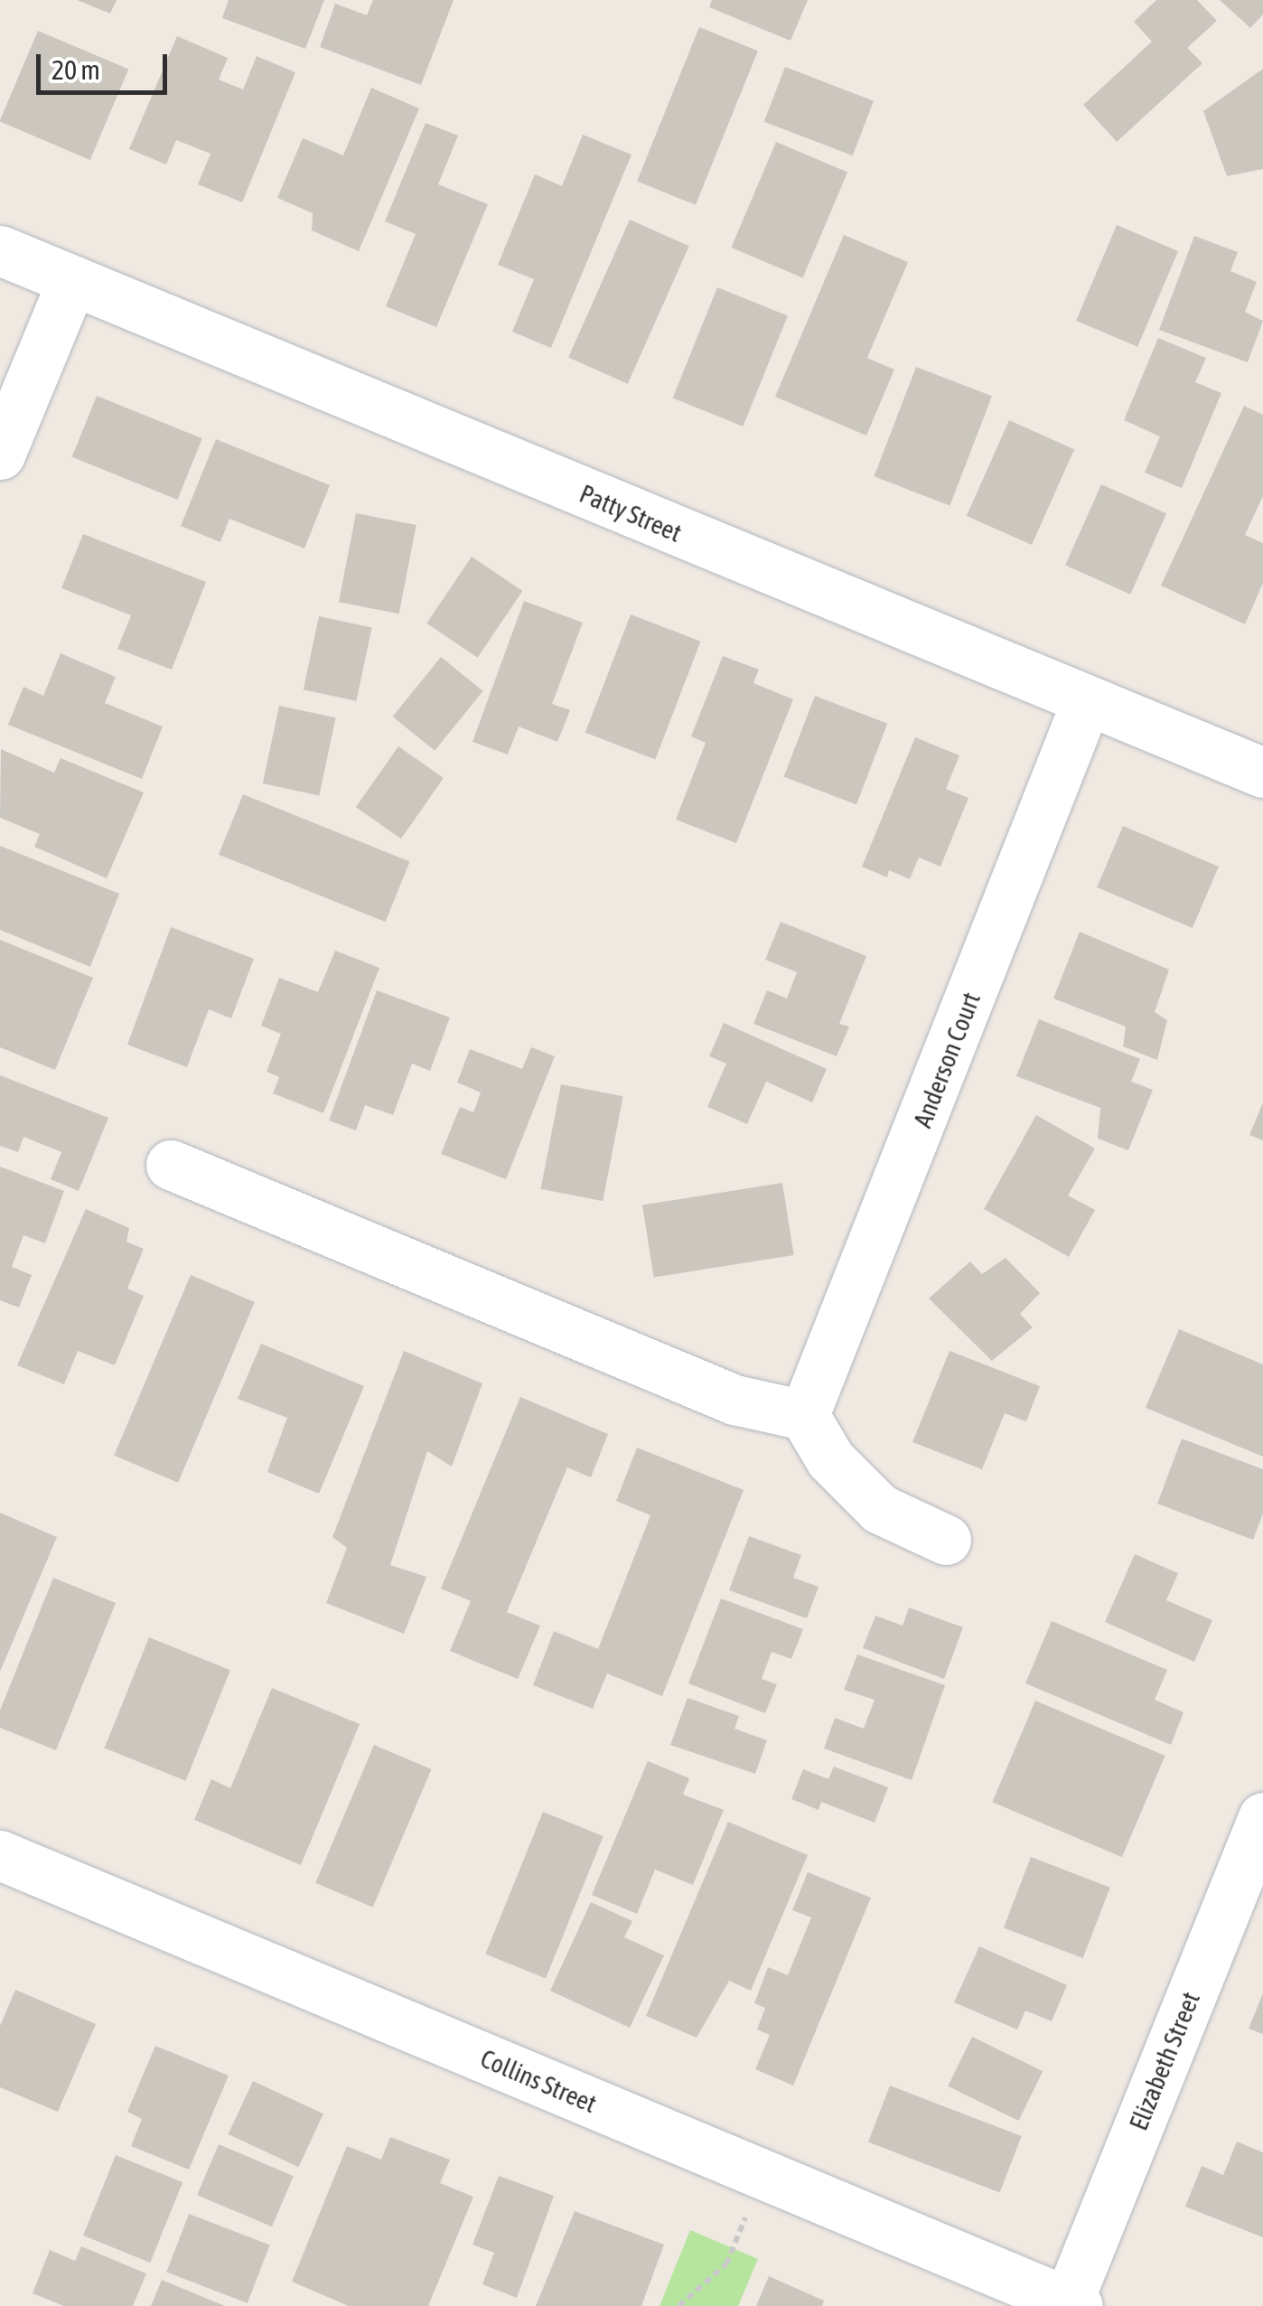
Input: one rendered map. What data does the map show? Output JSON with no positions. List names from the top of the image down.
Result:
{
  "streets": {
    "street": [
      "Patty Street",
      "Anderson Court",
      "Elizabeth Street",
      "Collins Street"
    ]
  },
  "crossings": [
    ["Patty Street", "Anderson Court"],
    ["Elizabeth Street", "Collins Street"]
  ],
  "scale_bar": "20 m"
}
